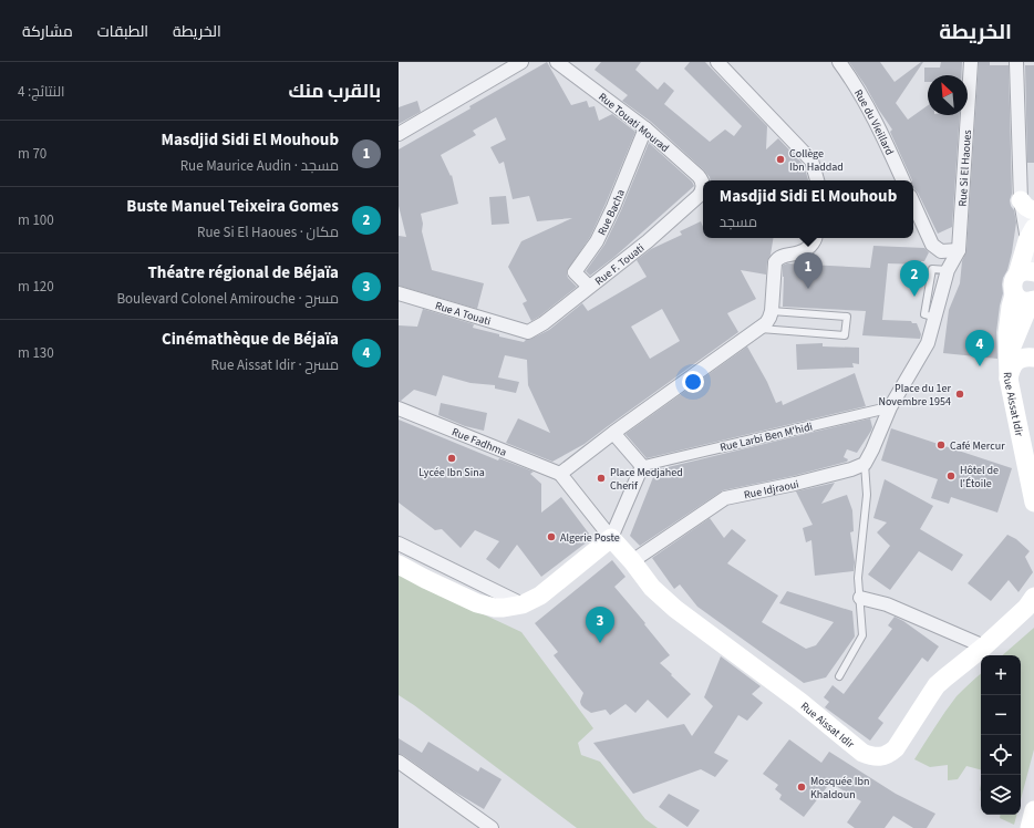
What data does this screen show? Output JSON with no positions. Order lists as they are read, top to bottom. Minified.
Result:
{"streets":{"main road":["Rue Aissat Idir"],"street":["Rue Touati Mourad","Rue du Vieillard","Rue Si El Haoues","Rue Bacha","Rue F. Touati","Rue A Touati","Rue Larbi Ben M'hidi","Rue Fadhma","Rue Idjraoui"]},"crossings":[["Rue Touati Mourad","Rue Bacha"],["Rue Touati Mourad","Rue F. Touati"],["Rue Si El Haoues","Rue Larbi Ben M'hidi"],["Rue Bacha","Rue F. Touati"],["Rue F. Touati","Rue A Touati"],["Rue Aissat Idir","Rue Idjraoui"]],"places":["Collège Ibn Haddad","Place du 1er Novembre 1954","Café Mercur","Lycée Ibn Sina","Hôtel de l'Étoile","Place Medjahed Cherif","Algerie Poste","Mosquée Ibn Khaldoun"],"north":"top left","page":{"header":"الخريطة","nav":["الخريطة","الطبقات","مشاركة"],"heading":["بالقرب منك","النتائج: 4"],"list":[{"mark":"1","name":"Masdjid Sidi El Mouhoub","note":"مسجد · Rue Maurice Audin","value":"70 m"},{"mark":"2","name":"Buste Manuel Teixeira Gomes","note":"مكان · Rue Si El Haoues","value":"100 m"},{"mark":"3","name":"Théatre régional de Béjaïa","note":"مسرح · Boulevard Colonel Amirouche","value":"120 m"},{"mark":"4","name":"Cinémathèque de Béjaïa","note":"مسرح · Rue Aissat Idir","value":"130 m"}],"popup":["Masdjid Sidi El Mouhoub","مسجد"],"pins":["1","2","4","3"],"map_buttons":["+","−"]}}
